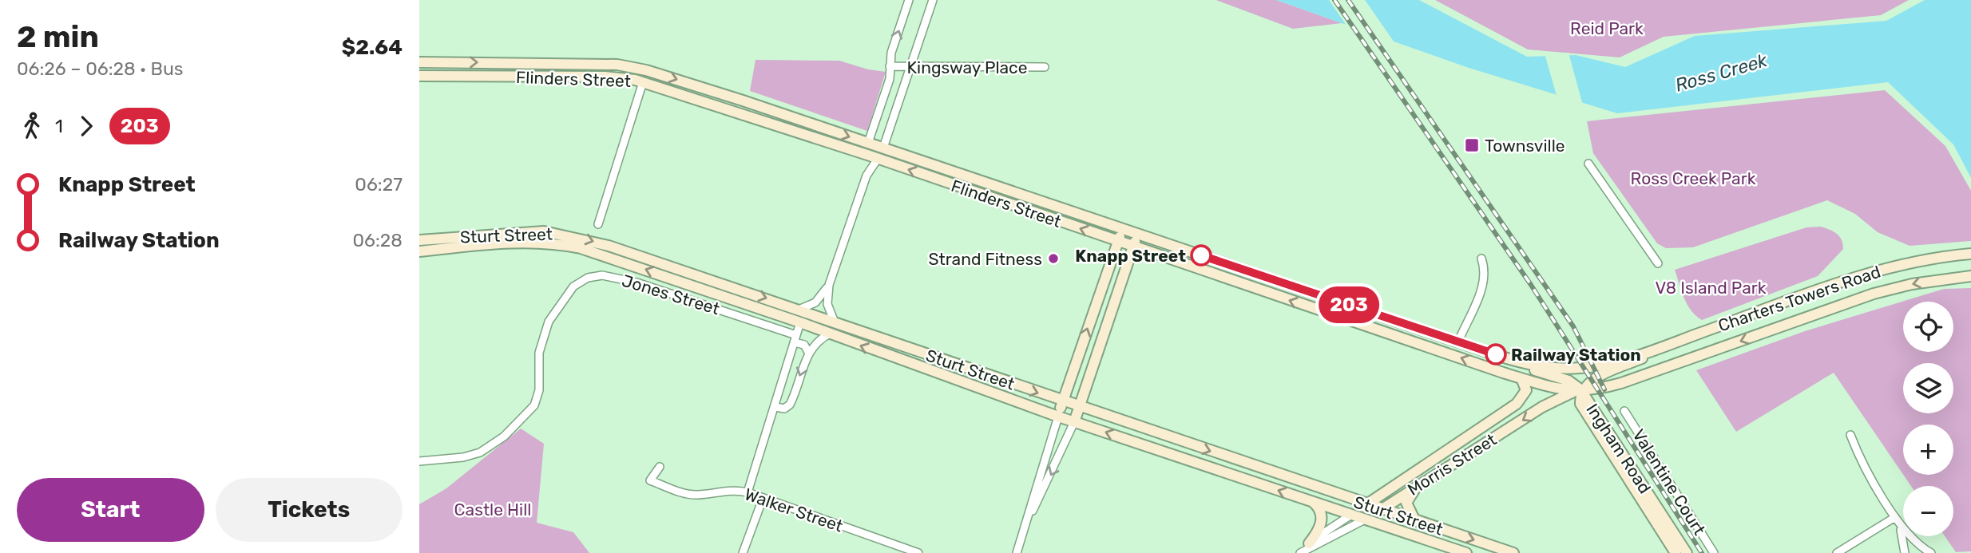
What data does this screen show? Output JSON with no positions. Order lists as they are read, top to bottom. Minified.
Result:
{"streets":{"main road":["Flinders Street","Sturt Street","Charters Towers Road","Ingham Road","Morris Street"],"street":["Kingsway Place","Jones Street","Valentine Court","Walker Street"]},"crossings":[["Flinders Street","Charters Towers Road"],["Flinders Street","Ingham Road"],["Flinders Street","Morris Street"],["Sturt Street","Morris Street"],["Charters Towers Road","Ingham Road"],["Charters Towers Road","Morris Street"],["Ingham Road","Morris Street"]],"water":["Ross Creek"],"parks":["Reid Park","Ross Creek Park","V8 Island Park","Castle Hill"],"places":{"transit":["Townsville"],"other":["Knapp Street","Strand Fitness","Railway Station"]},"lines":["bus line 203"],"page":{"heading":["2 min","06:26 – 06:28 · Bus","$2.64"],"on_map":"203","legs":["1","203"],"list":[{"name":"Knapp Street","value":"06:27"},{"name":"Railway Station","value":"06:28"}],"map_buttons":["+","−"],"buttons":["Start","Tickets"]}}
